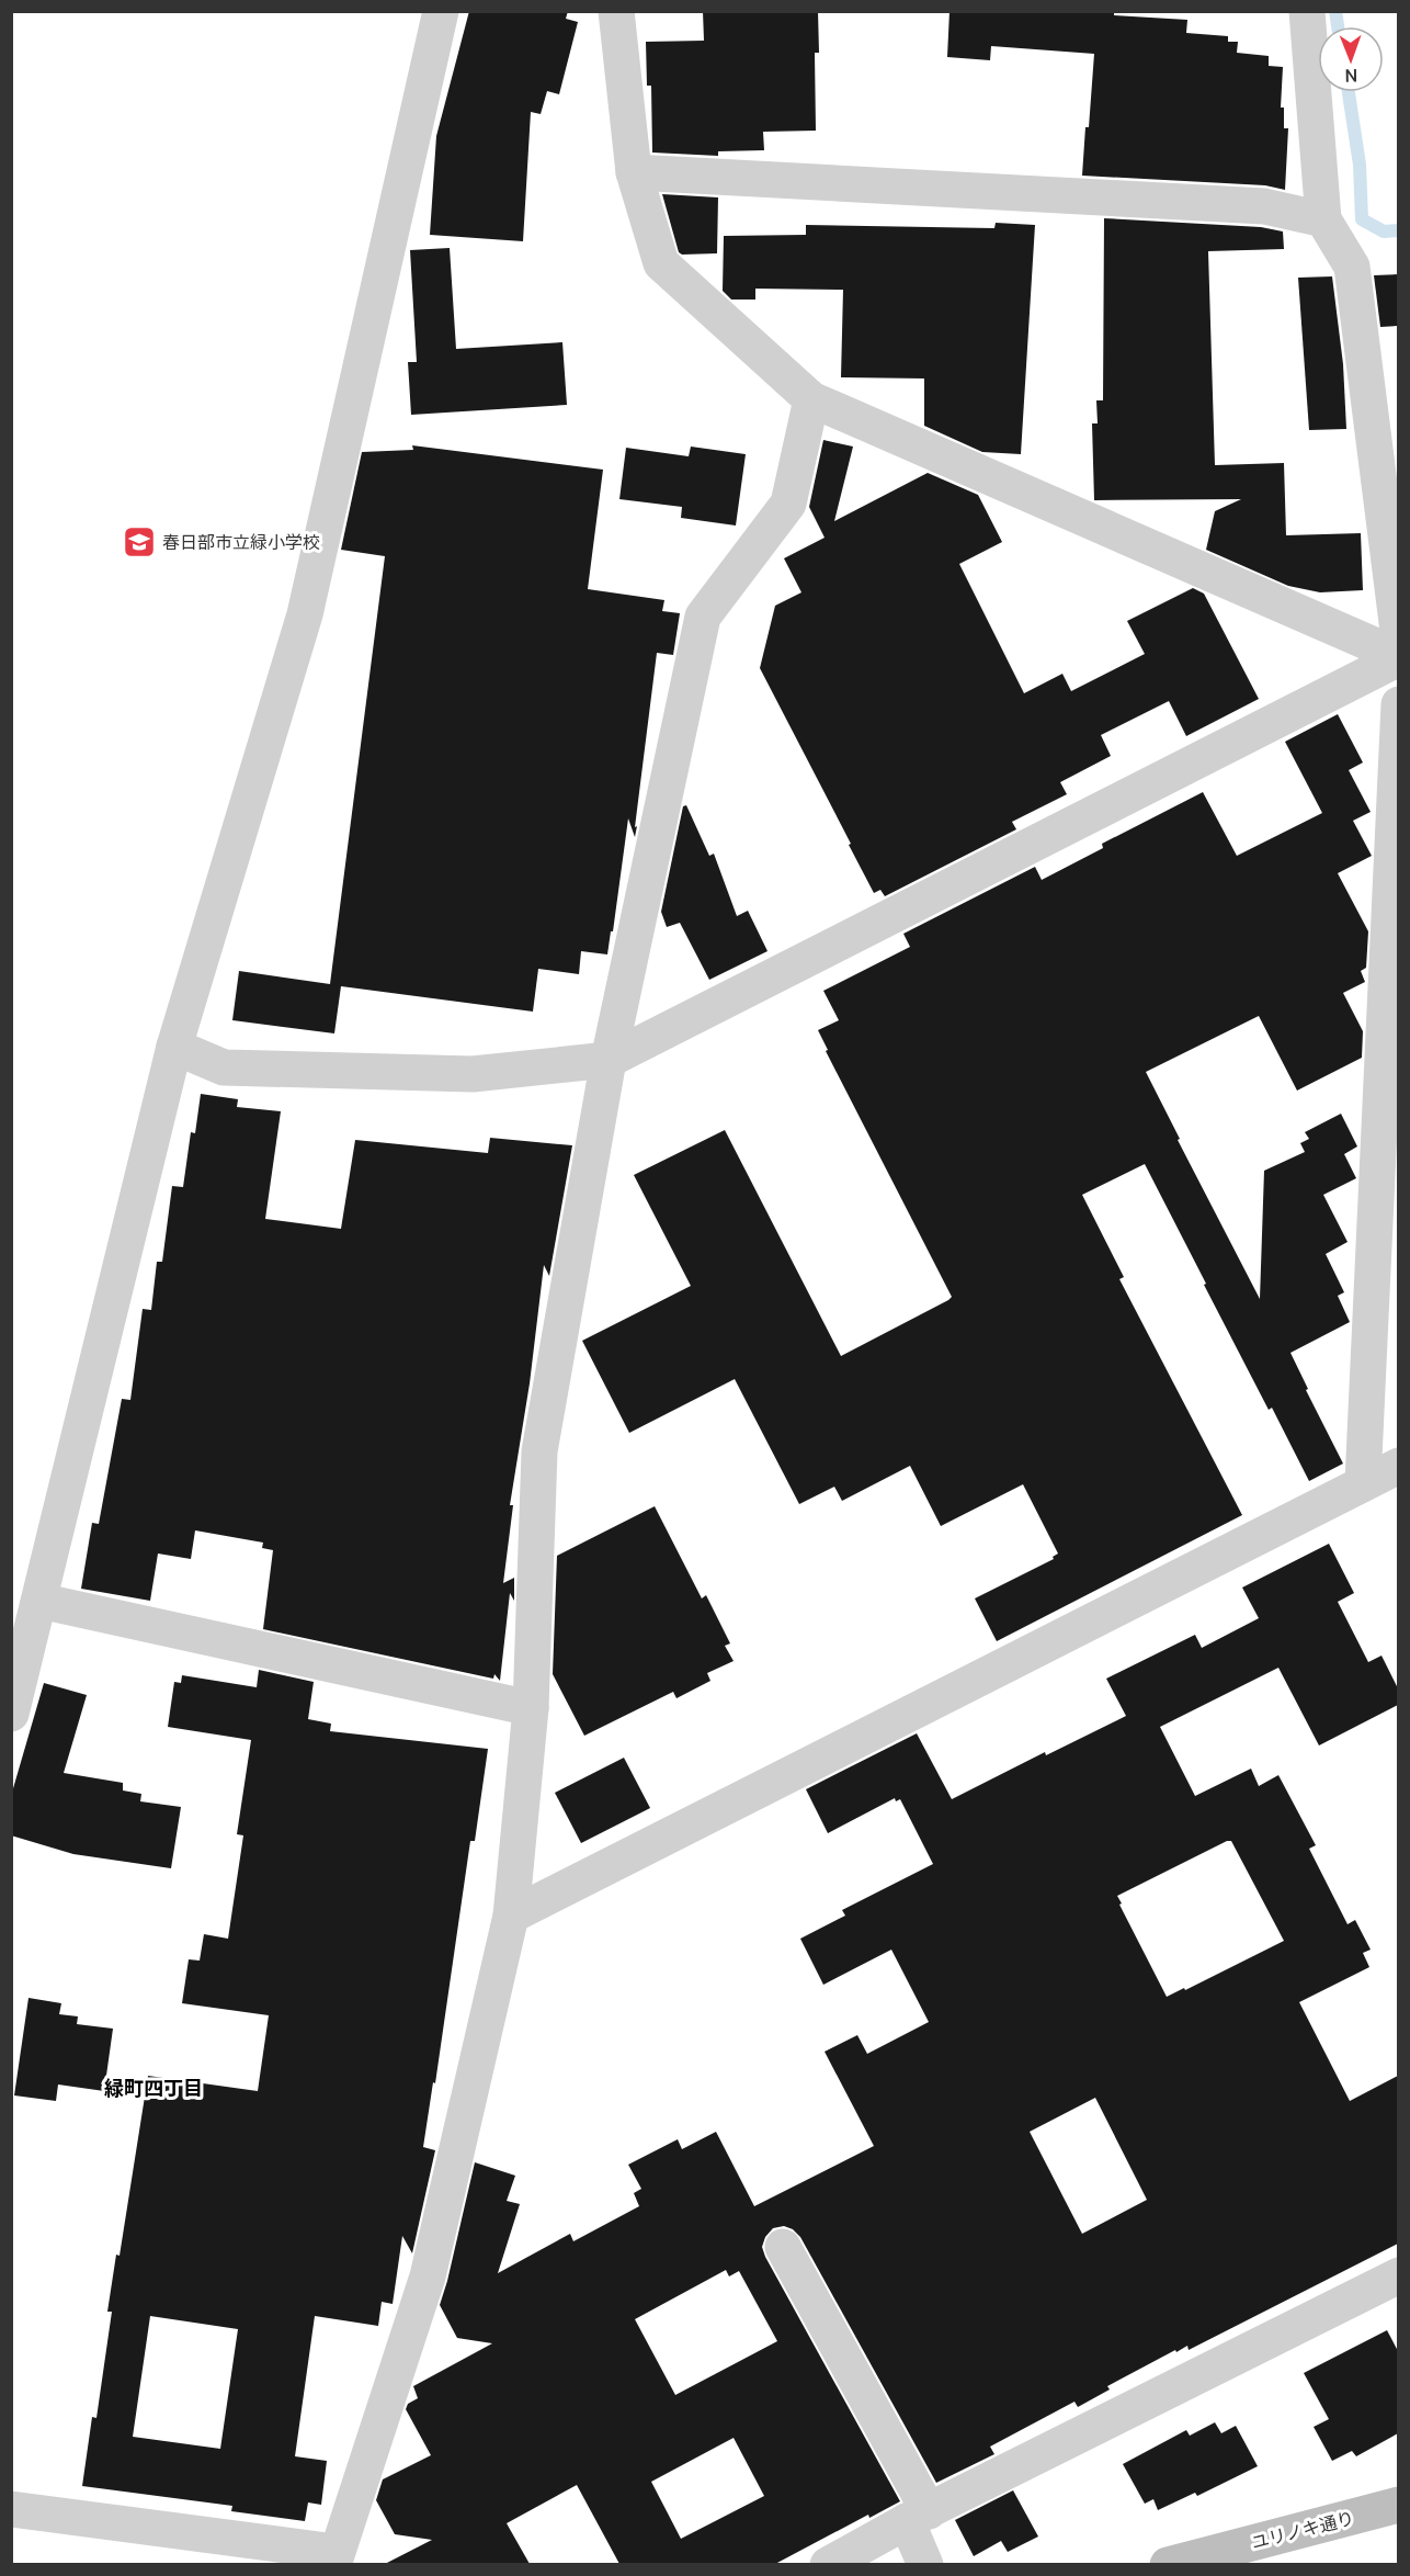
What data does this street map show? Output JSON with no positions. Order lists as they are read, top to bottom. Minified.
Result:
{"streets":{"street":["ユリノキ通り"]},"districts":["緑町四丁目"],"places":{"school or university":["春日部市立緑小学校"]},"north":"bottom"}
